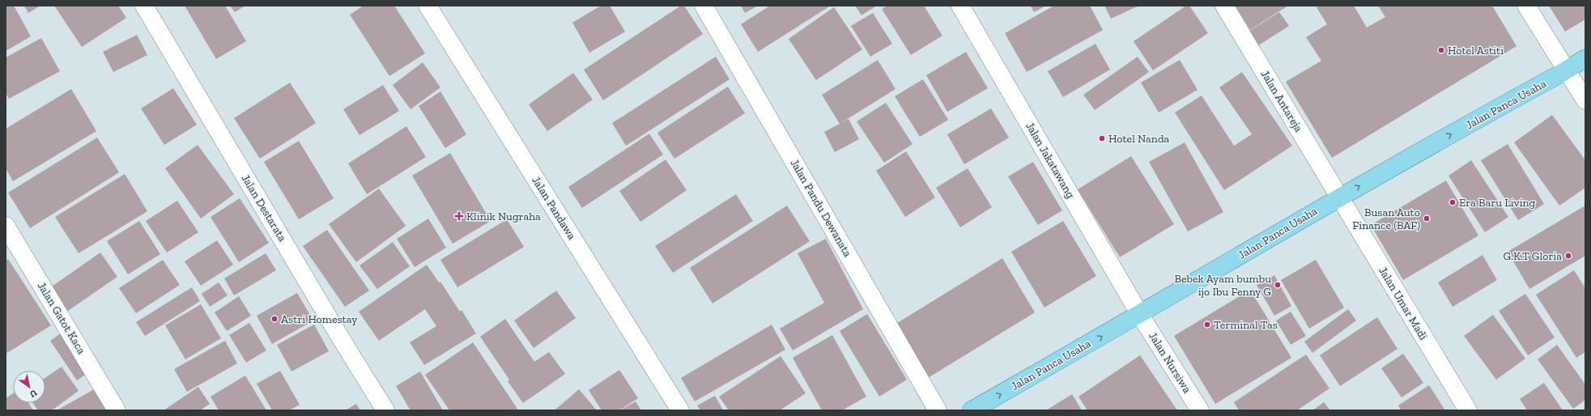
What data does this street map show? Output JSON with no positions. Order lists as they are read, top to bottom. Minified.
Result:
{"streets":{"main road":["Jalan Panca Usaha"],"street":["Jalan Antareja","Jalan Jakatawang","Jalan Destarata","Jalan Pandawa","Jalan Pandu Dewanata","Jalan Umar Madi","Jalan Gatot Kaca","Jalan Nursiwa"]},"crossings":[["Jalan Antareja","Jalan Panca Usaha"],["Jalan Antareja","Jalan Umar Madi"],["Jalan Panca Usaha","Jalan Jakatawang"],["Jalan Panca Usaha","Jalan Umar Madi"],["Jalan Panca Usaha","Jalan Nursiwa"],["Jalan Jakatawang","Jalan Nursiwa"]],"one_way":["Jalan Panca Usaha"],"places":{"other":["Hotel Astiti","Hotel Nanda","Era Baru Living","Busan Auto Finance (BAF)","G.K.T Gloria","Bebek Ayam bumbu ijo Ibu Fenny G","Astri Homestay","Terminal Tas"],"health":["Klinik Nugraha"]},"north":"bottom right"}
